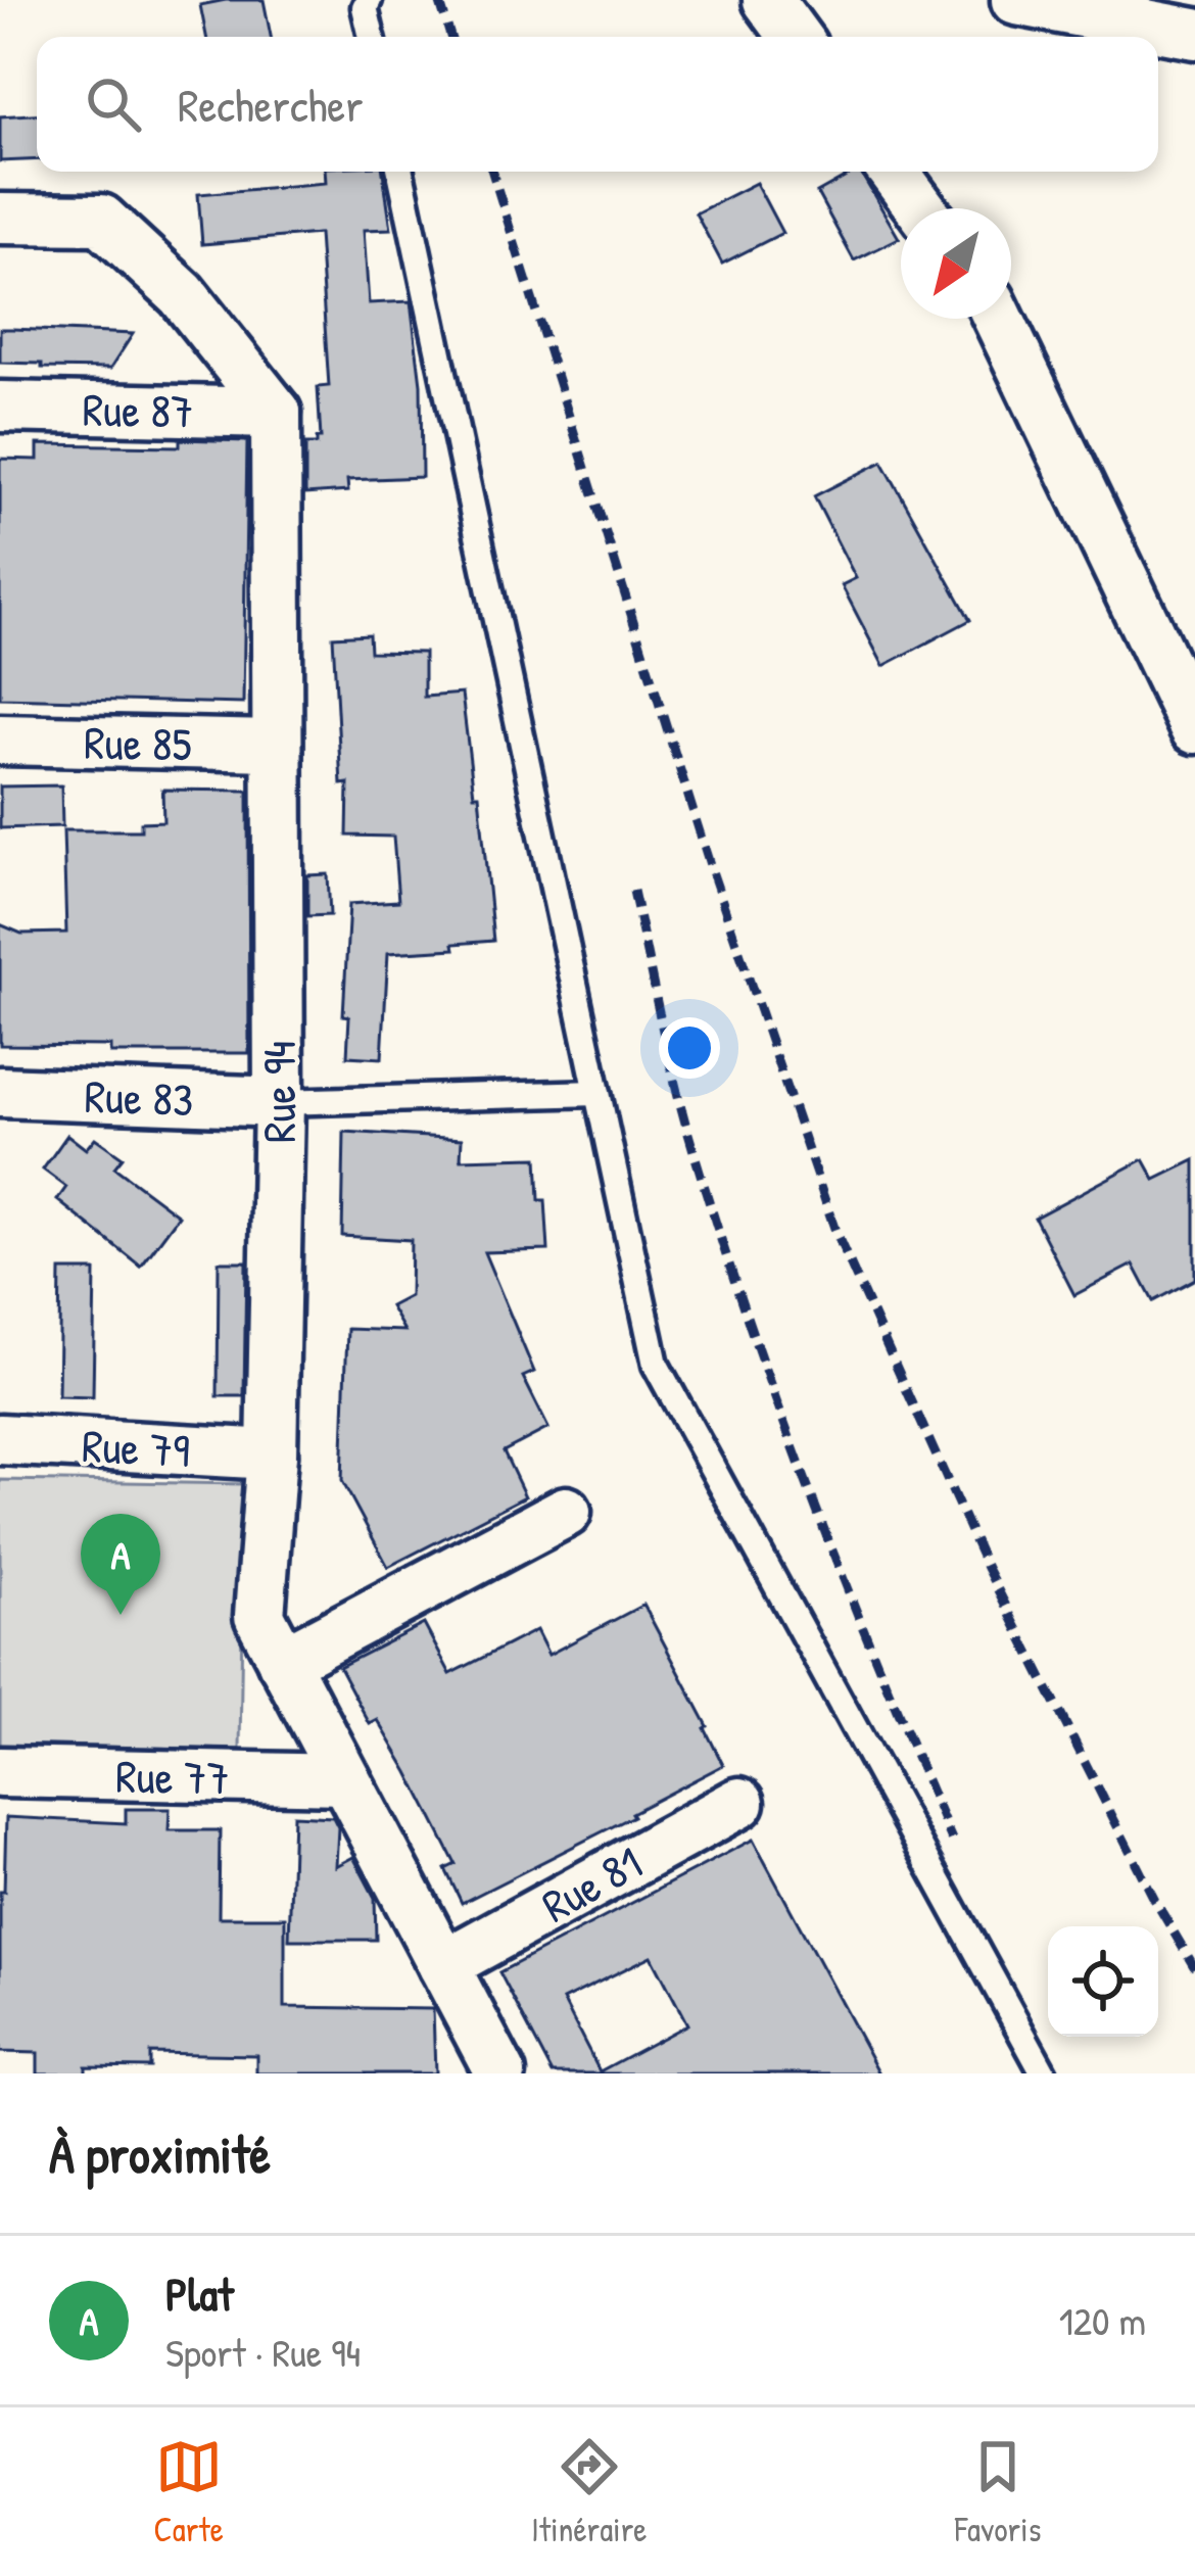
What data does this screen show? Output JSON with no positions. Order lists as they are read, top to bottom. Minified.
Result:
{"streets":{"street":["Rue 87","Rue 85","Rue 94","Rue 83","Rue 79","Rue 77","Rue 81"]},"crossings":[["Rue 87","Rue 94"],["Rue 85","Rue 94"],["Rue 94","Rue 83"],["Rue 94","Rue 79"],["Rue 94","Rue 77"],["Rue 94","Rue 81"]],"north":"bottom left","page":{"search":"Rechercher","pins":"A","heading":"À proximité","list":[{"mark":"A","name":"Plat","note":"Sport · Rue 94","value":"120 m"}],"nav":["Carte","Itinéraire","Favoris"]}}
